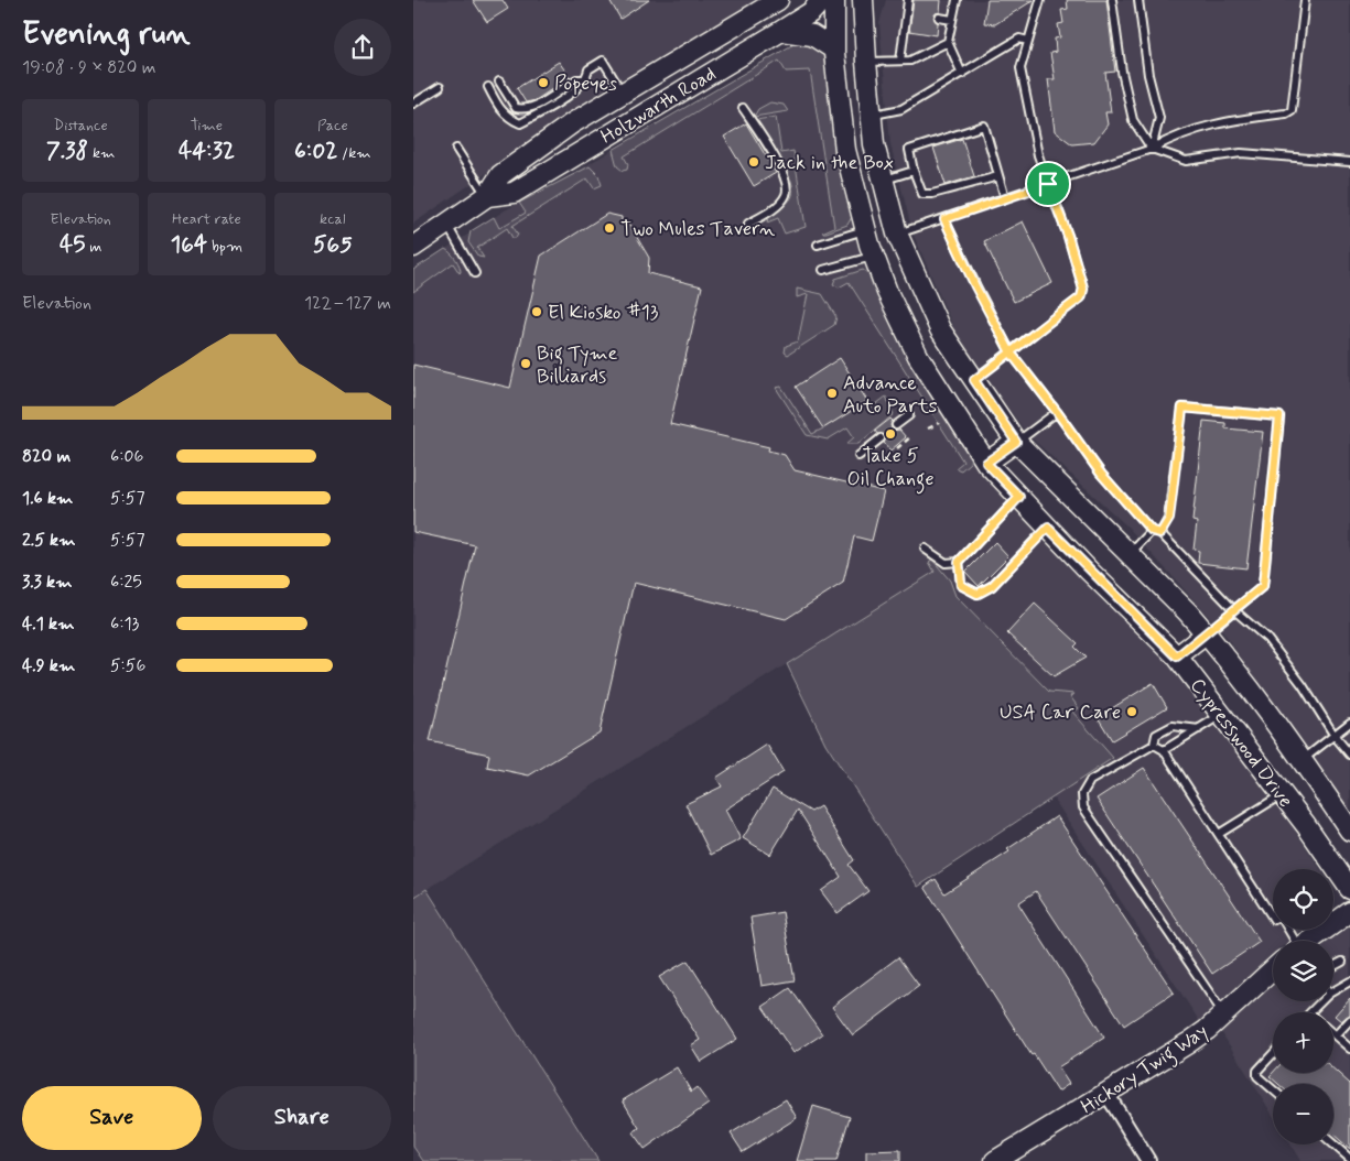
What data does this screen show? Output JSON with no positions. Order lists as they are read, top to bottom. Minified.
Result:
{"streets":{"main road":["Holzwarth Road","Cypresswood Drive","Hickory Twig Way"]},"places":["Popeyes","Jack in the Box","Two Mules Tavern","El Kiosko #13","Big Tyme Billiards","Advance Auto Parts","Take 5 Oil Change","USA Car Care"],"page":{"heading":["Evening run","19:08 · 9 × 820 m"],"stats":[["Distance","7.38 km"],["Time","44:32"],["Pace","6:02 /km"],["Elevation","45 m"],["Heart rate","164 bpm"],["kcal","565"]],"chart":["Elevation","122–127 m"],"list":[{"name":"820 m","note":"6:06"},{"name":"1.6 km","note":"5:57"},{"name":"2.5 km","note":"5:57"},{"name":"3.3 km","note":"6:25"},{"name":"4.1 km","note":"6:13"},{"name":"4.9 km","note":"5:56"}],"map_buttons":["+","−"],"buttons":["Save","Share"]}}
